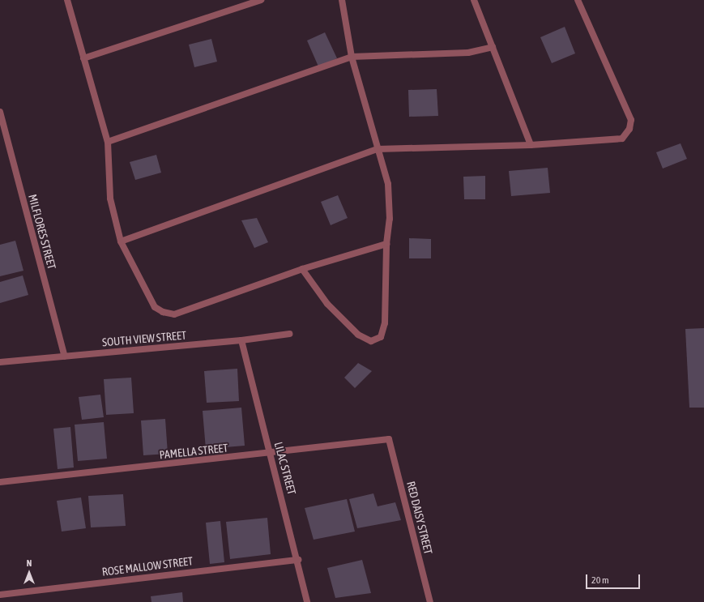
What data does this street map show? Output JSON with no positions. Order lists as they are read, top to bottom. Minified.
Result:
{"streets":{"street":["MILFLORES STREET","SOUTH VIEW STREET","PAMELLA STREET","LILAC STREET","RED DAISY STREET","ROSE MALLOW STREET"]},"crossings":[["MILFLORES STREET","SOUTH VIEW STREET"],["SOUTH VIEW STREET","LILAC STREET"],["PAMELLA STREET","LILAC STREET"],["PAMELLA STREET","RED DAISY STREET"],["LILAC STREET","ROSE MALLOW STREET"]],"scale_bar":"20 m","north":"top"}
